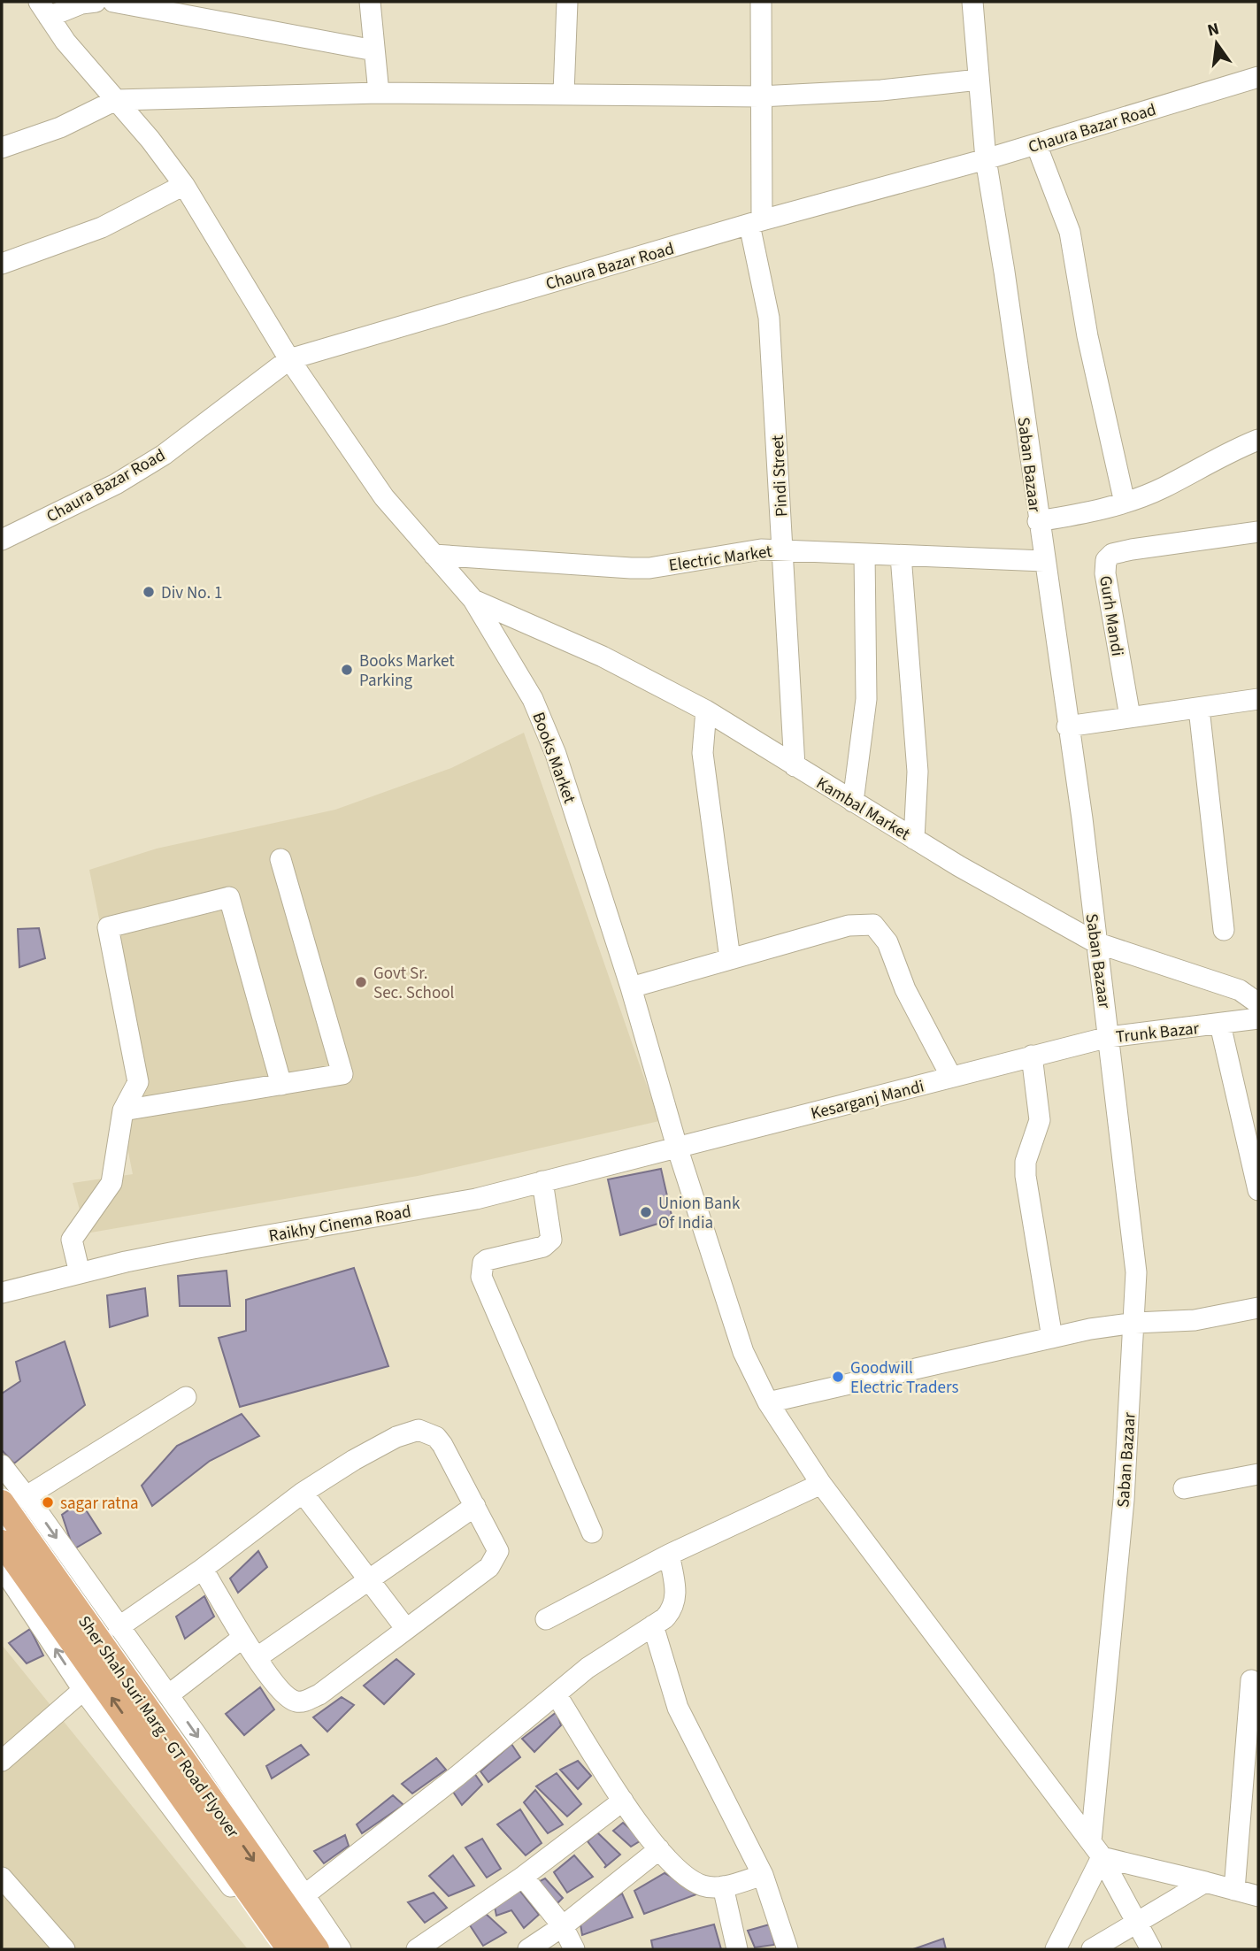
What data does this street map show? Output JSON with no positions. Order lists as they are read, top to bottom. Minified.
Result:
{"streets":{"main road":["Sher Shah Suri Marg - GT Road Flyover"],"street":["Chaura Bazar Road","Saban Bazaar","Pindi Street","Electric Market","Gurh Mandi","Books Market","Kambal Market","Trunk Bazar","Kesarganj Mandi","Raikhy Cinema Road"]},"crossings":[["Chaura Bazar Road","Saban Bazaar"],["Chaura Bazar Road","Pindi Street"],["Chaura Bazar Road","Books Market"],["Saban Bazaar","Electric Market"],["Saban Bazaar","Books Market"],["Saban Bazaar","Kambal Market"],["Saban Bazaar","Trunk Bazar"],["Pindi Street","Electric Market"],["Pindi Street","Kambal Market"],["Electric Market","Books Market"],["Books Market","Kambal Market"],["Books Market","Kesarganj Mandi"],["Books Market","Raikhy Cinema Road"],["Trunk Bazar","Kesarganj Mandi"],["Kesarganj Mandi","Raikhy Cinema Road"]],"places":["Div No. 1","Books Market Parking","Govt Sr. Sec. School","Union Bank Of India","Goodwill Electric Traders","sagar ratna"],"north":"top"}
